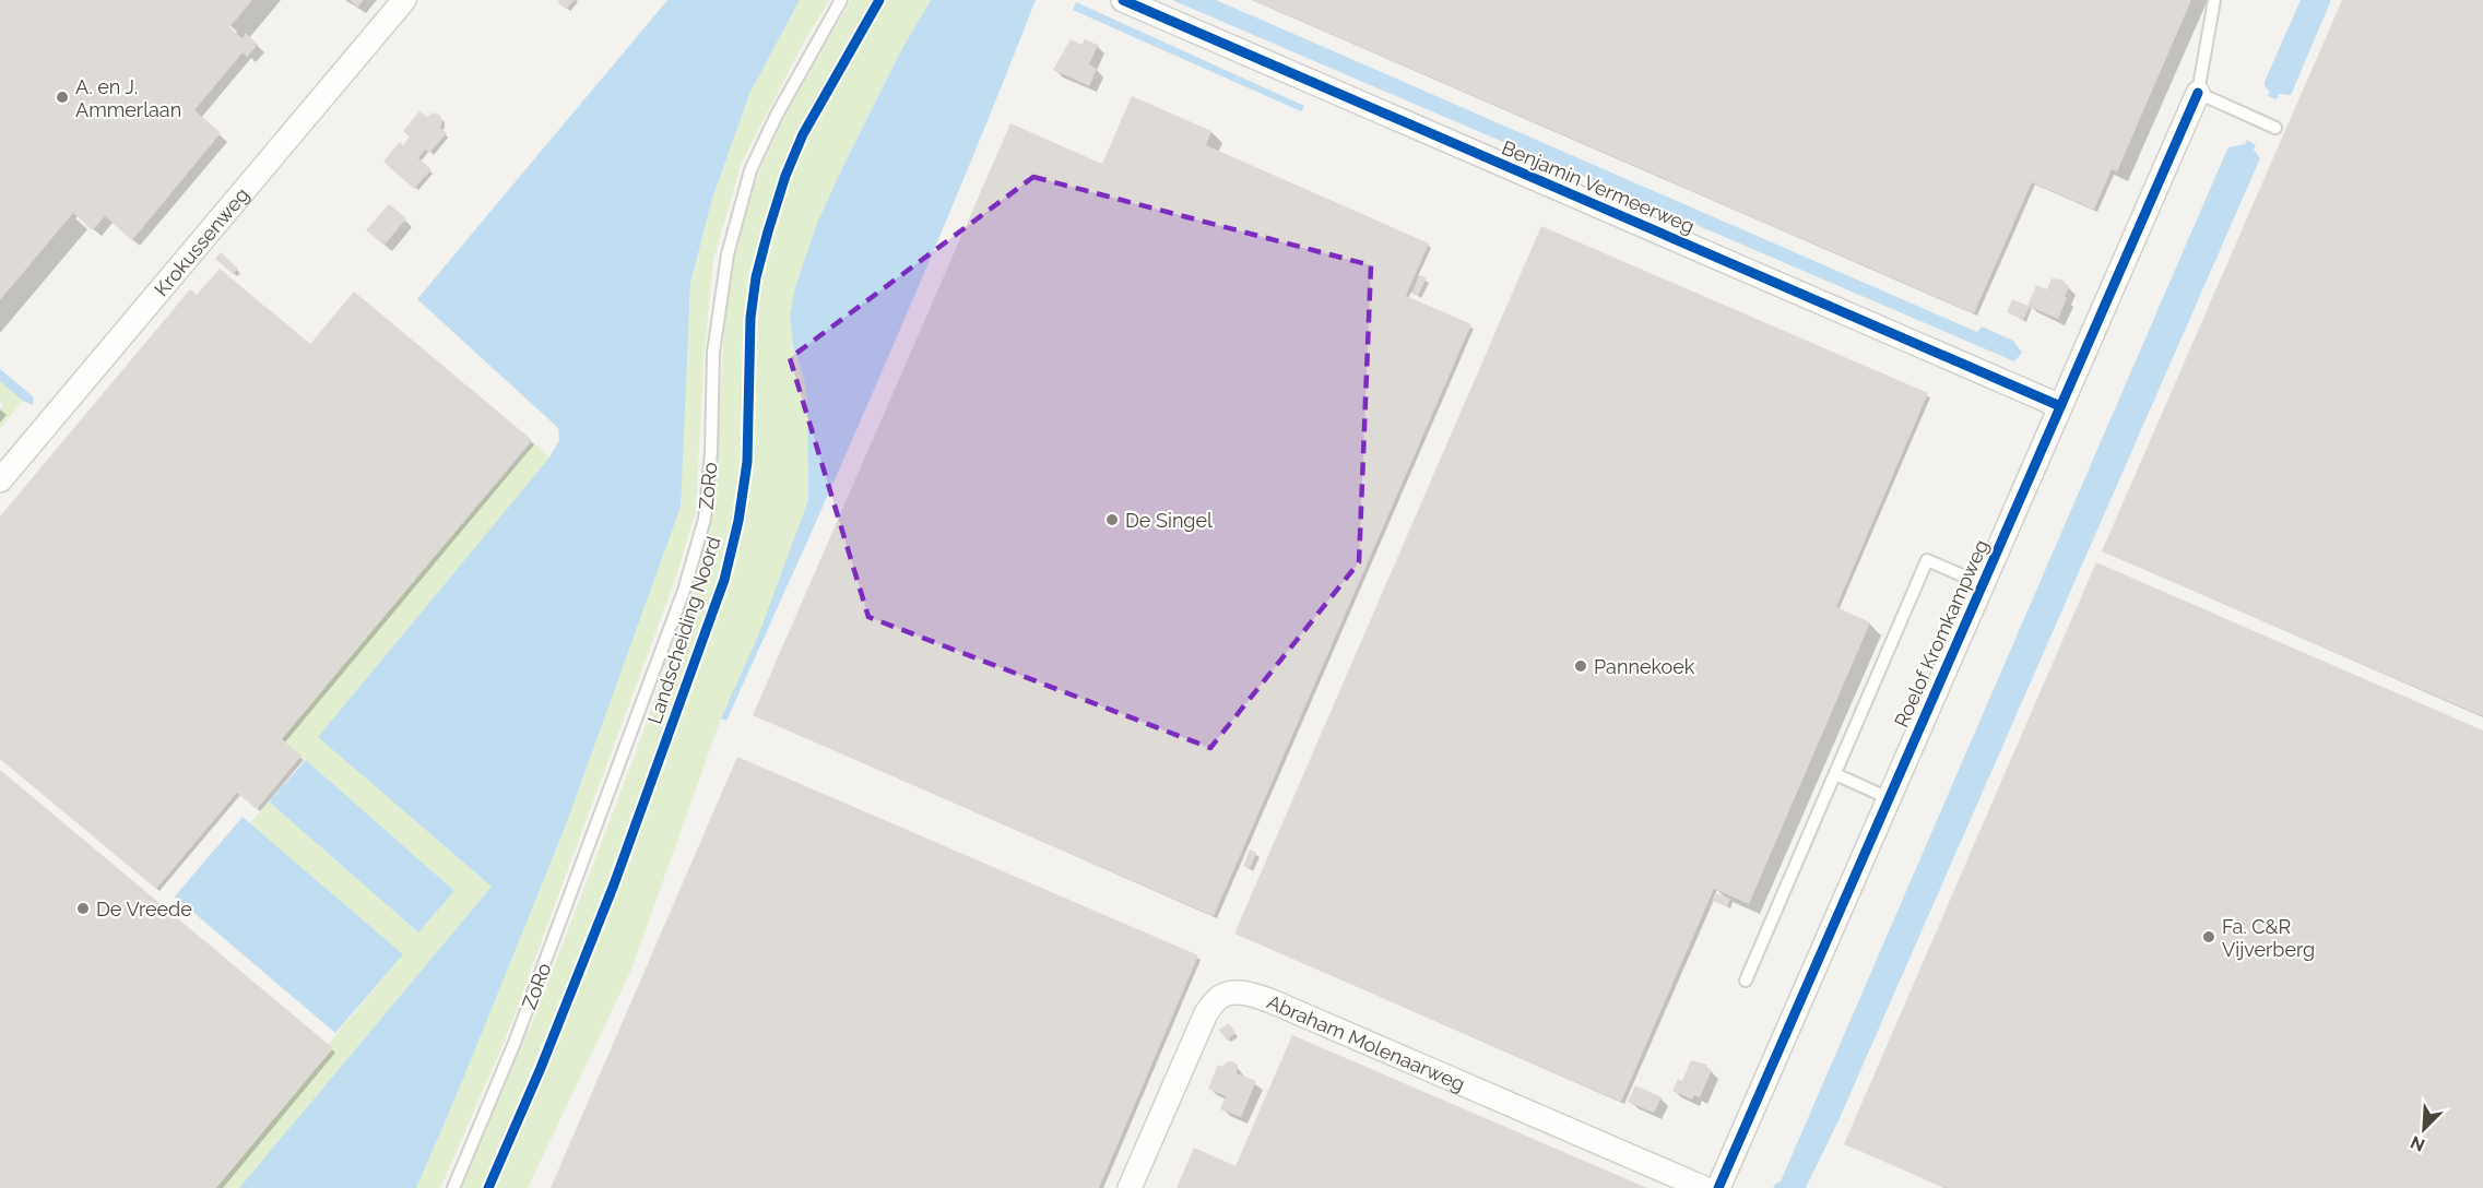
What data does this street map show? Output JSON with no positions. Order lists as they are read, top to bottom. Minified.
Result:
{"streets":{"street":["Benjamin Vermeerweg","Krokussenweg","Roelof Kromkampweg","Abraham Molenaarweg"],"lane":["ZoRo"],"cycle path":["Landscheiding Noord"]},"crossings":[["Benjamin Vermeerweg","Roelof Kromkampweg"]],"places":["A. en J. Ammerlaan","De Singel","Pannekoek","De Vreede","Fa. C&R Vijverberg"],"north":"bottom left"}
